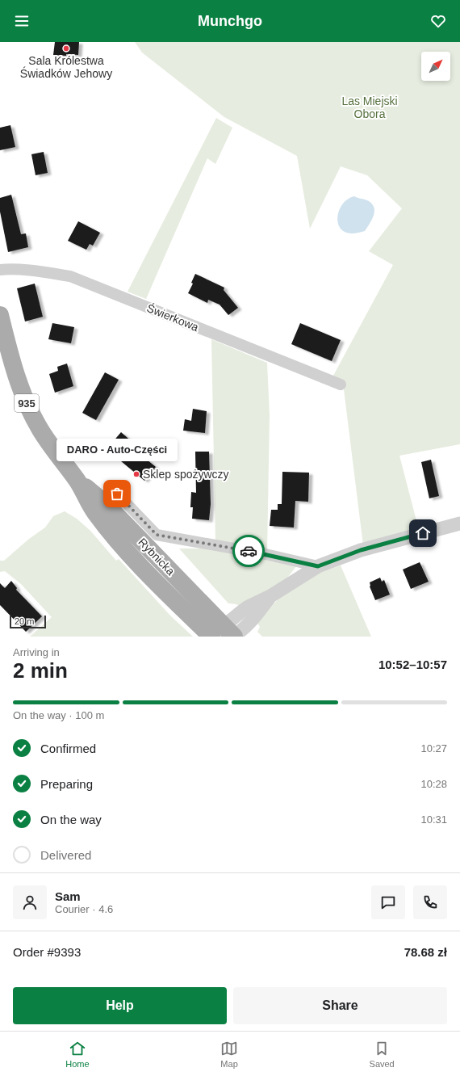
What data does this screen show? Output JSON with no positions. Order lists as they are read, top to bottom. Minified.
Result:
{"streets":{"main road":["935","Rybnicka"],"street":["Świerkowa"]},"parks":["Las Miejski Obora"],"places":["Sala Królestwa Świadków Jehowy","Sklep spożywczy","DARO - Auto-Części"],"scale_bar":"20 m","north":"top right","page":{"header":"Munchgo","bubble":"DARO - Auto-Części","scale":"20 m","heading":["2 min","Arriving in","10:52–10:57"],"panel":["Sam","Courier · 4.6","Order #9393","78.68 zł"],"bar":"On the way · 100 m","list":[["Confirmed","10:27"],["Preparing","10:28"],["On the way","10:31"],"Delivered"],"buttons":["Help","Share"],"tabs":["Home","Map","Saved"]}}
